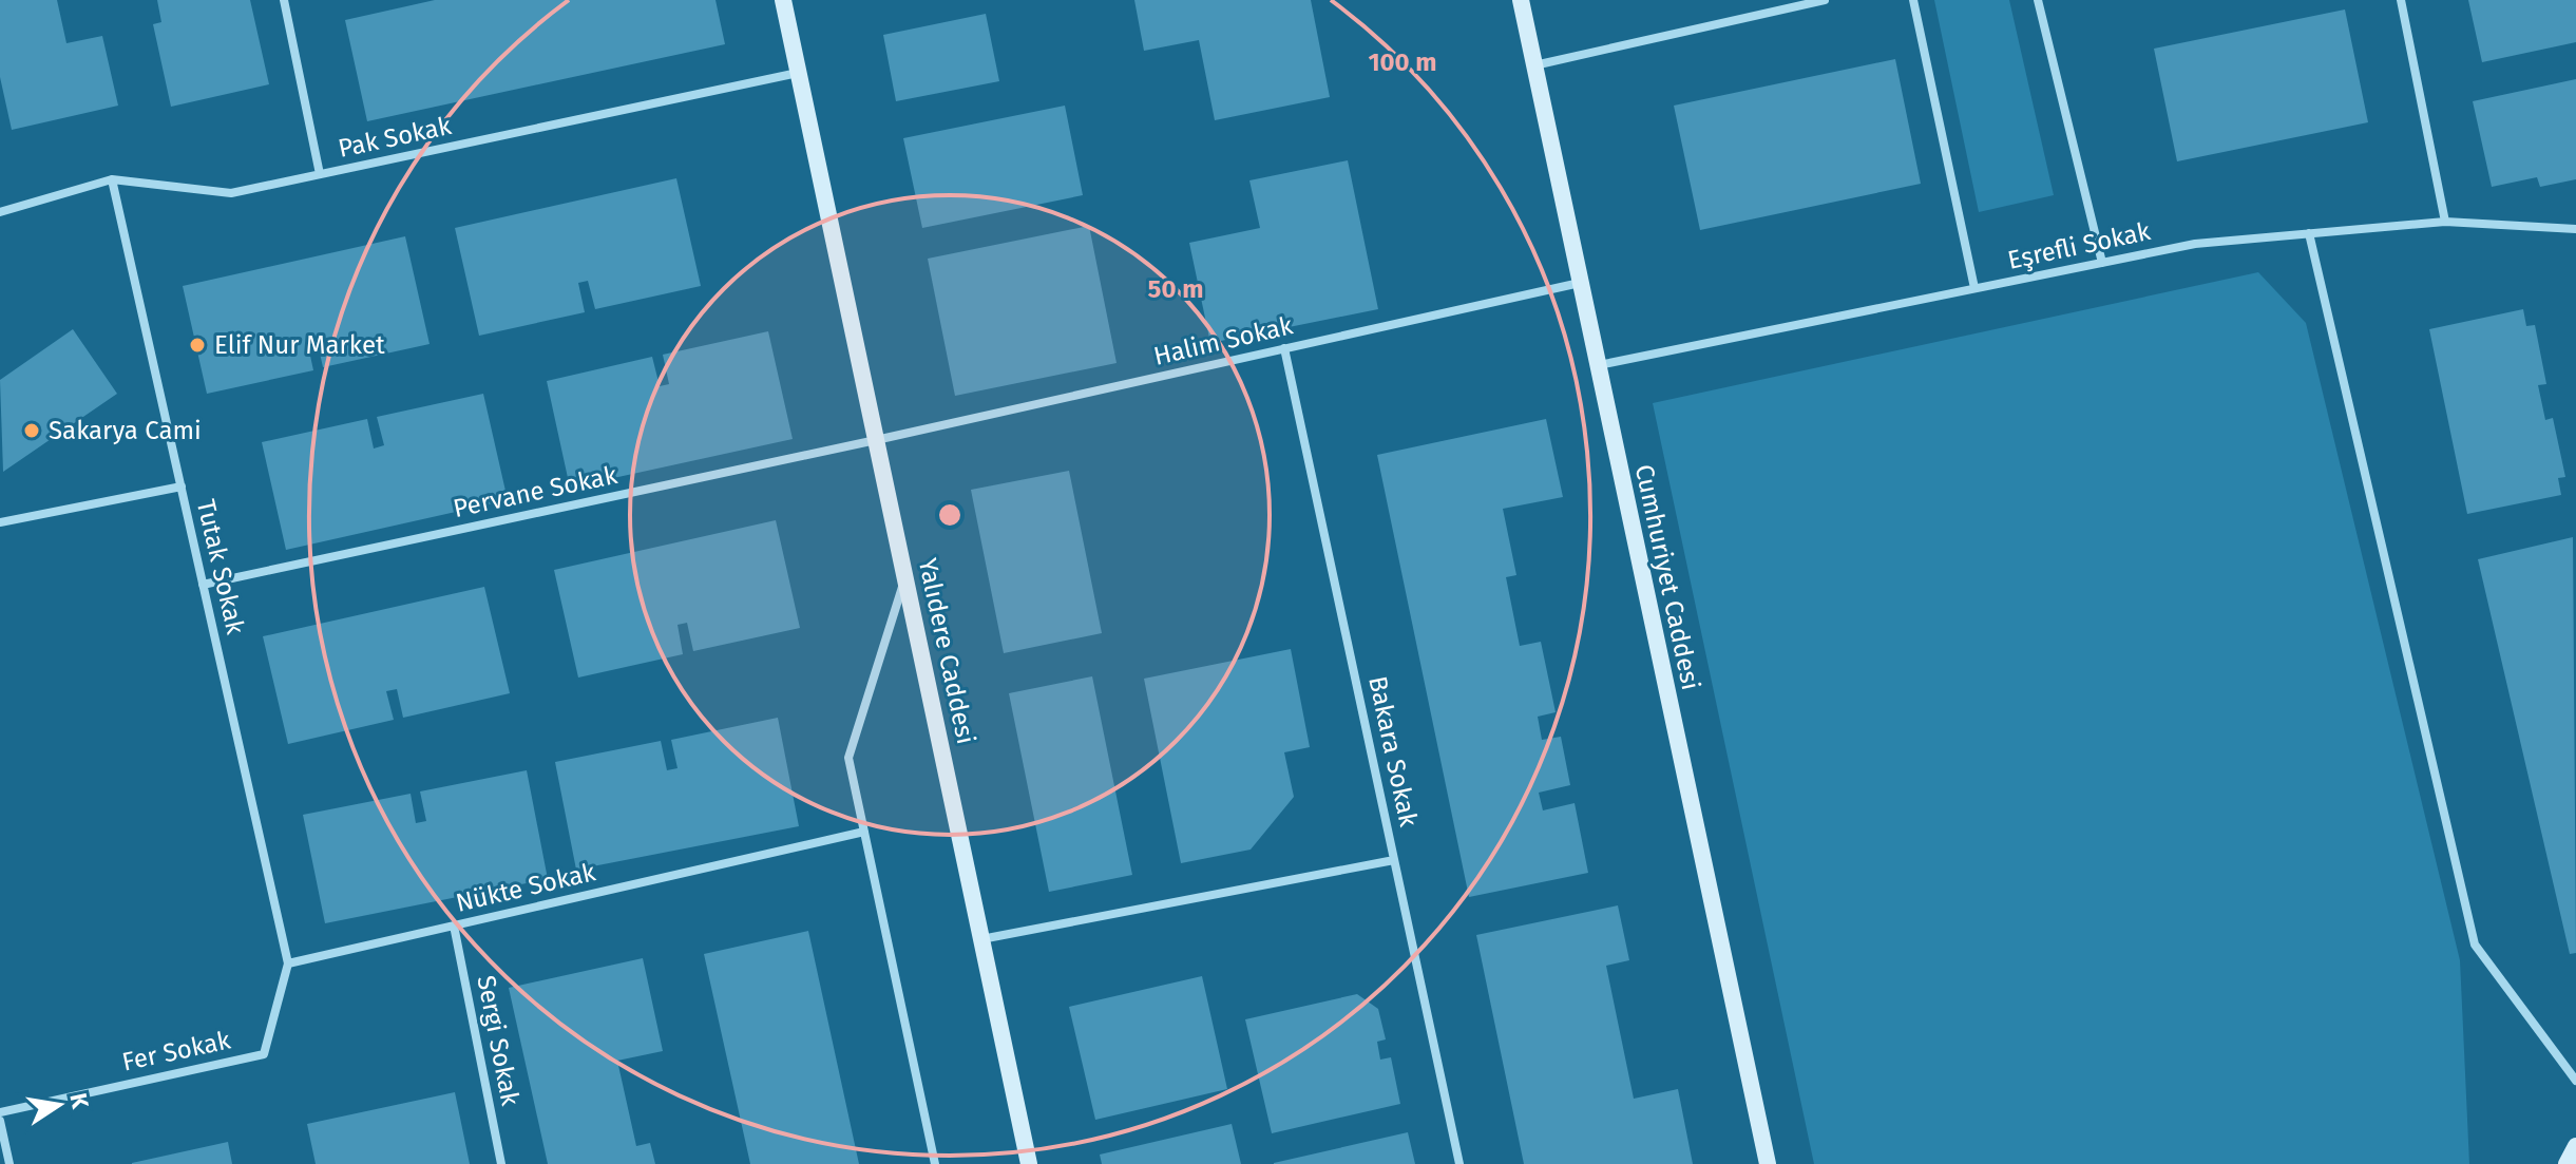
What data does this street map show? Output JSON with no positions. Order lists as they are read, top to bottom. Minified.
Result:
{"streets":{"street":["Pak Sokak","Eşrefli Sokak","Halim Sokak","Pervane Sokak","Tutak Sokak","Cumhuriyet Caddesi","Yalıdere Caddesi","Bakara Sokak","Nükte Sokak","Sergi Sokak","Fer Sokak"]},"crossings":[["Pak Sokak","Tutak Sokak"],["Pak Sokak","Yalıdere Caddesi"],["Eşrefli Sokak","Cumhuriyet Caddesi"],["Halim Sokak","Pervane Sokak"],["Halim Sokak","Cumhuriyet Caddesi"],["Halim Sokak","Yalıdere Caddesi"],["Halim Sokak","Bakara Sokak"],["Pervane Sokak","Tutak Sokak"],["Pervane Sokak","Yalıdere Caddesi"],["Tutak Sokak","Nükte Sokak"],["Tutak Sokak","Fer Sokak"],["Nükte Sokak","Sergi Sokak"],["Nükte Sokak","Fer Sokak"]],"places":["Elif Nur Market","Sakarya Cami"],"north":"right","rings":["100 m","50 m"]}
